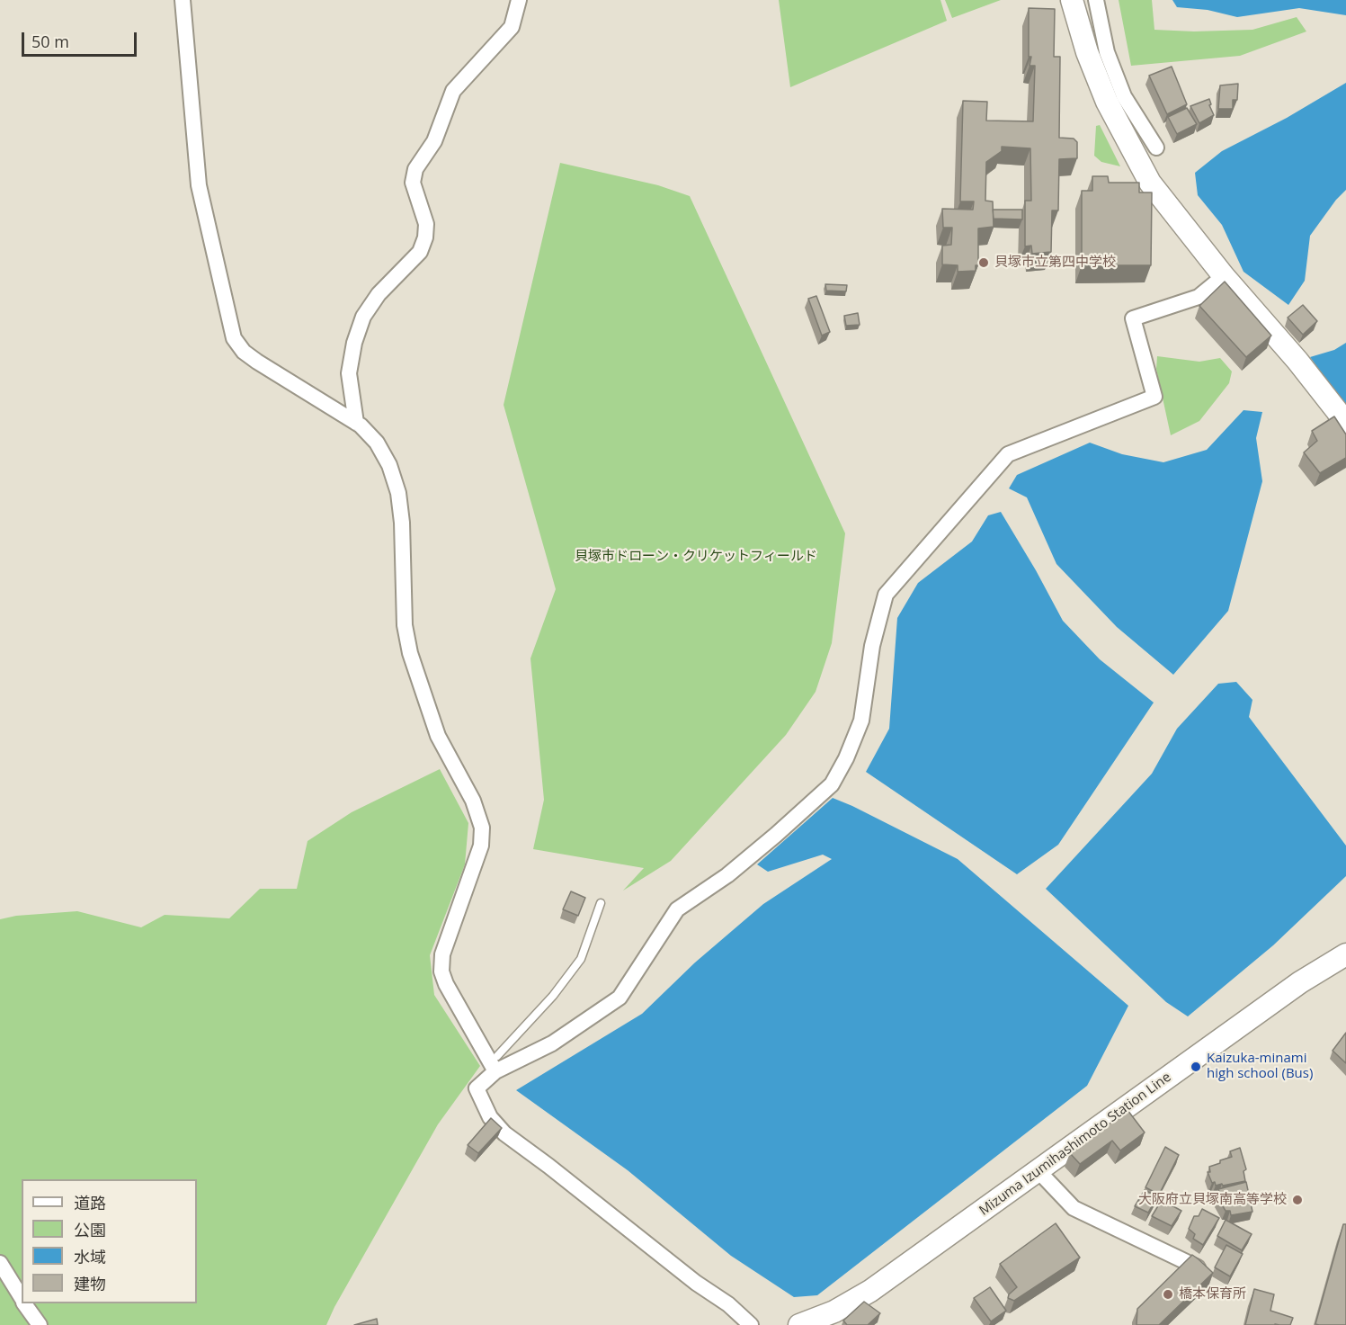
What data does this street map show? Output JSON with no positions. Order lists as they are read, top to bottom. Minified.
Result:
{"streets":{"main road":["Mizuma Izumihashimoto Station Line"]},"parks":["貝塚市ドローン・クリケットフィールド"],"places":["貝塚市立第四中学校","Kaizuka-minami high school (Bus)","大阪府立貝塚南高等学校","橋本保育所"],"legend":["道路","公園","水域","建物"],"scale_bar":"50 m"}
